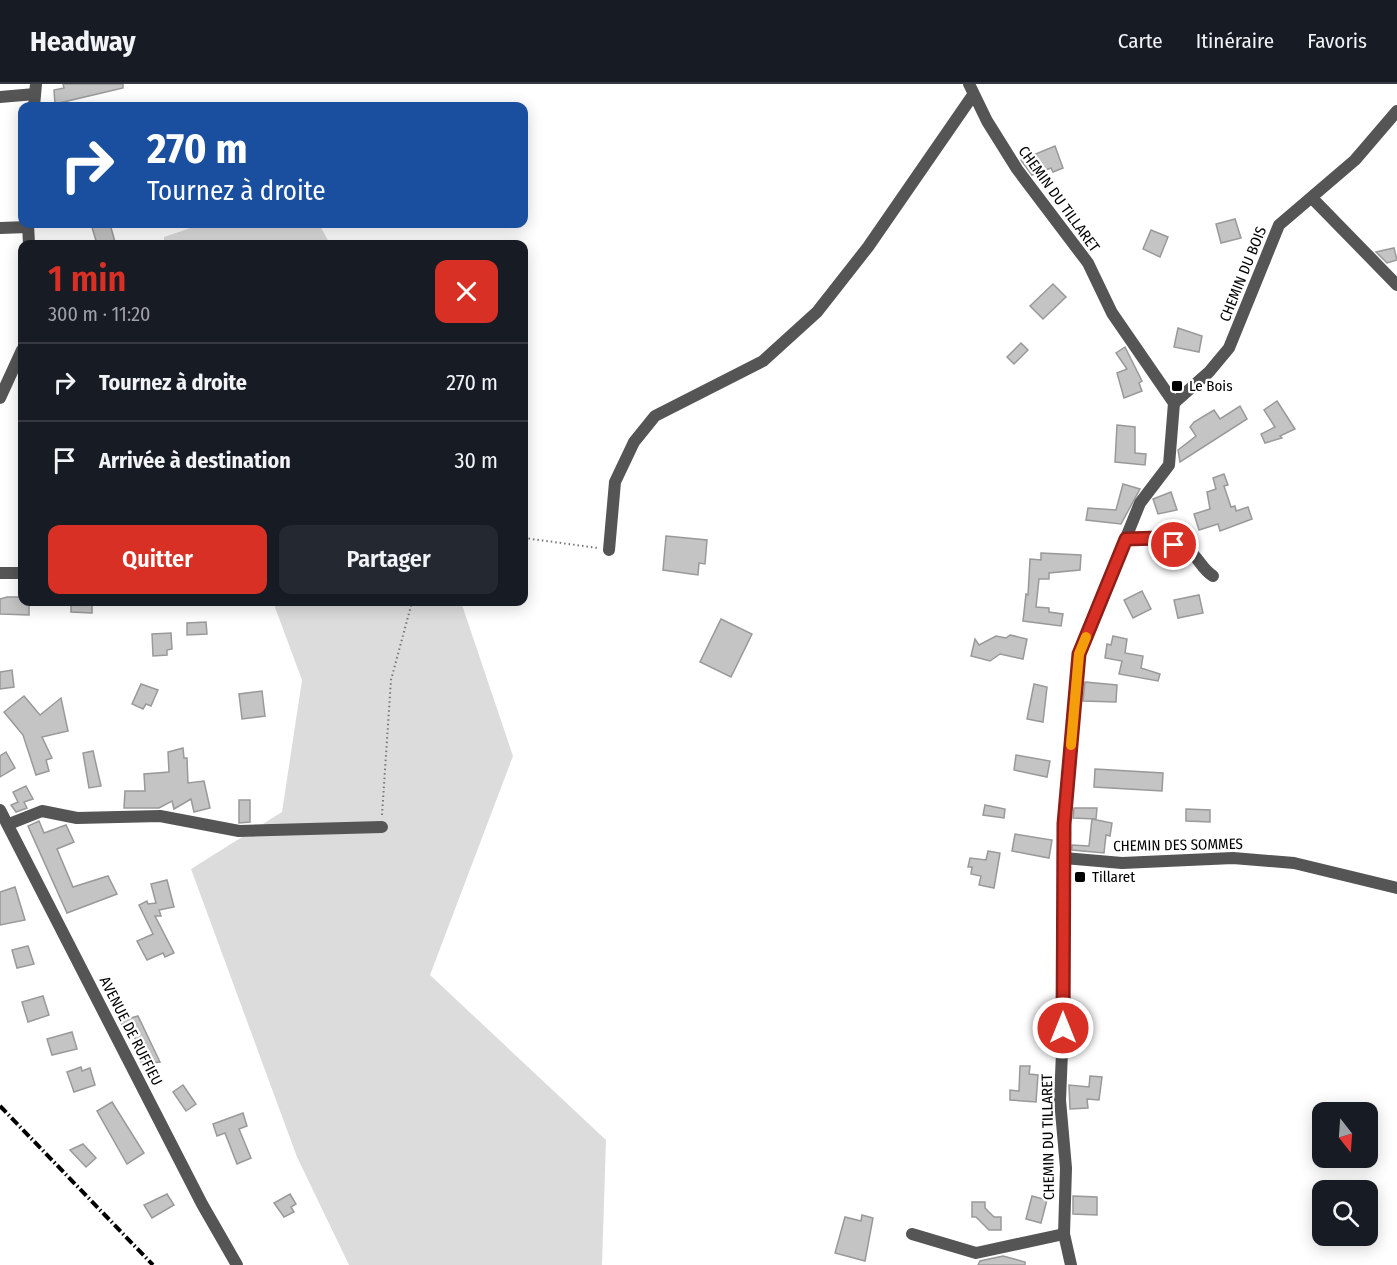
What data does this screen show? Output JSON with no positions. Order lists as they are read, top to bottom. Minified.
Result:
{"streets":{"street":["CHEMIN DU TILLARET","CHEMIN DU BOIS","CHEMIN DES SOMMES","AVENUE DE RUFFIEU"]},"crossings":[["CHEMIN DU TILLARET","CHEMIN DU BOIS"],["CHEMIN DU TILLARET","CHEMIN DES SOMMES"]],"places":{"transit":["Le Bois","Tillaret"]},"north":"bottom","page":{"header":"Headway","nav":["Carte","Itinéraire","Favoris"],"turn":["270 m","Tournez à droite"],"heading":["1 min","300 m · 11:20"],"list":[{"name":"Tournez à droite","value":"270 m"},{"name":"Arrivée à destination","value":"30 m"}],"buttons":["Quitter","Partager"]}}
